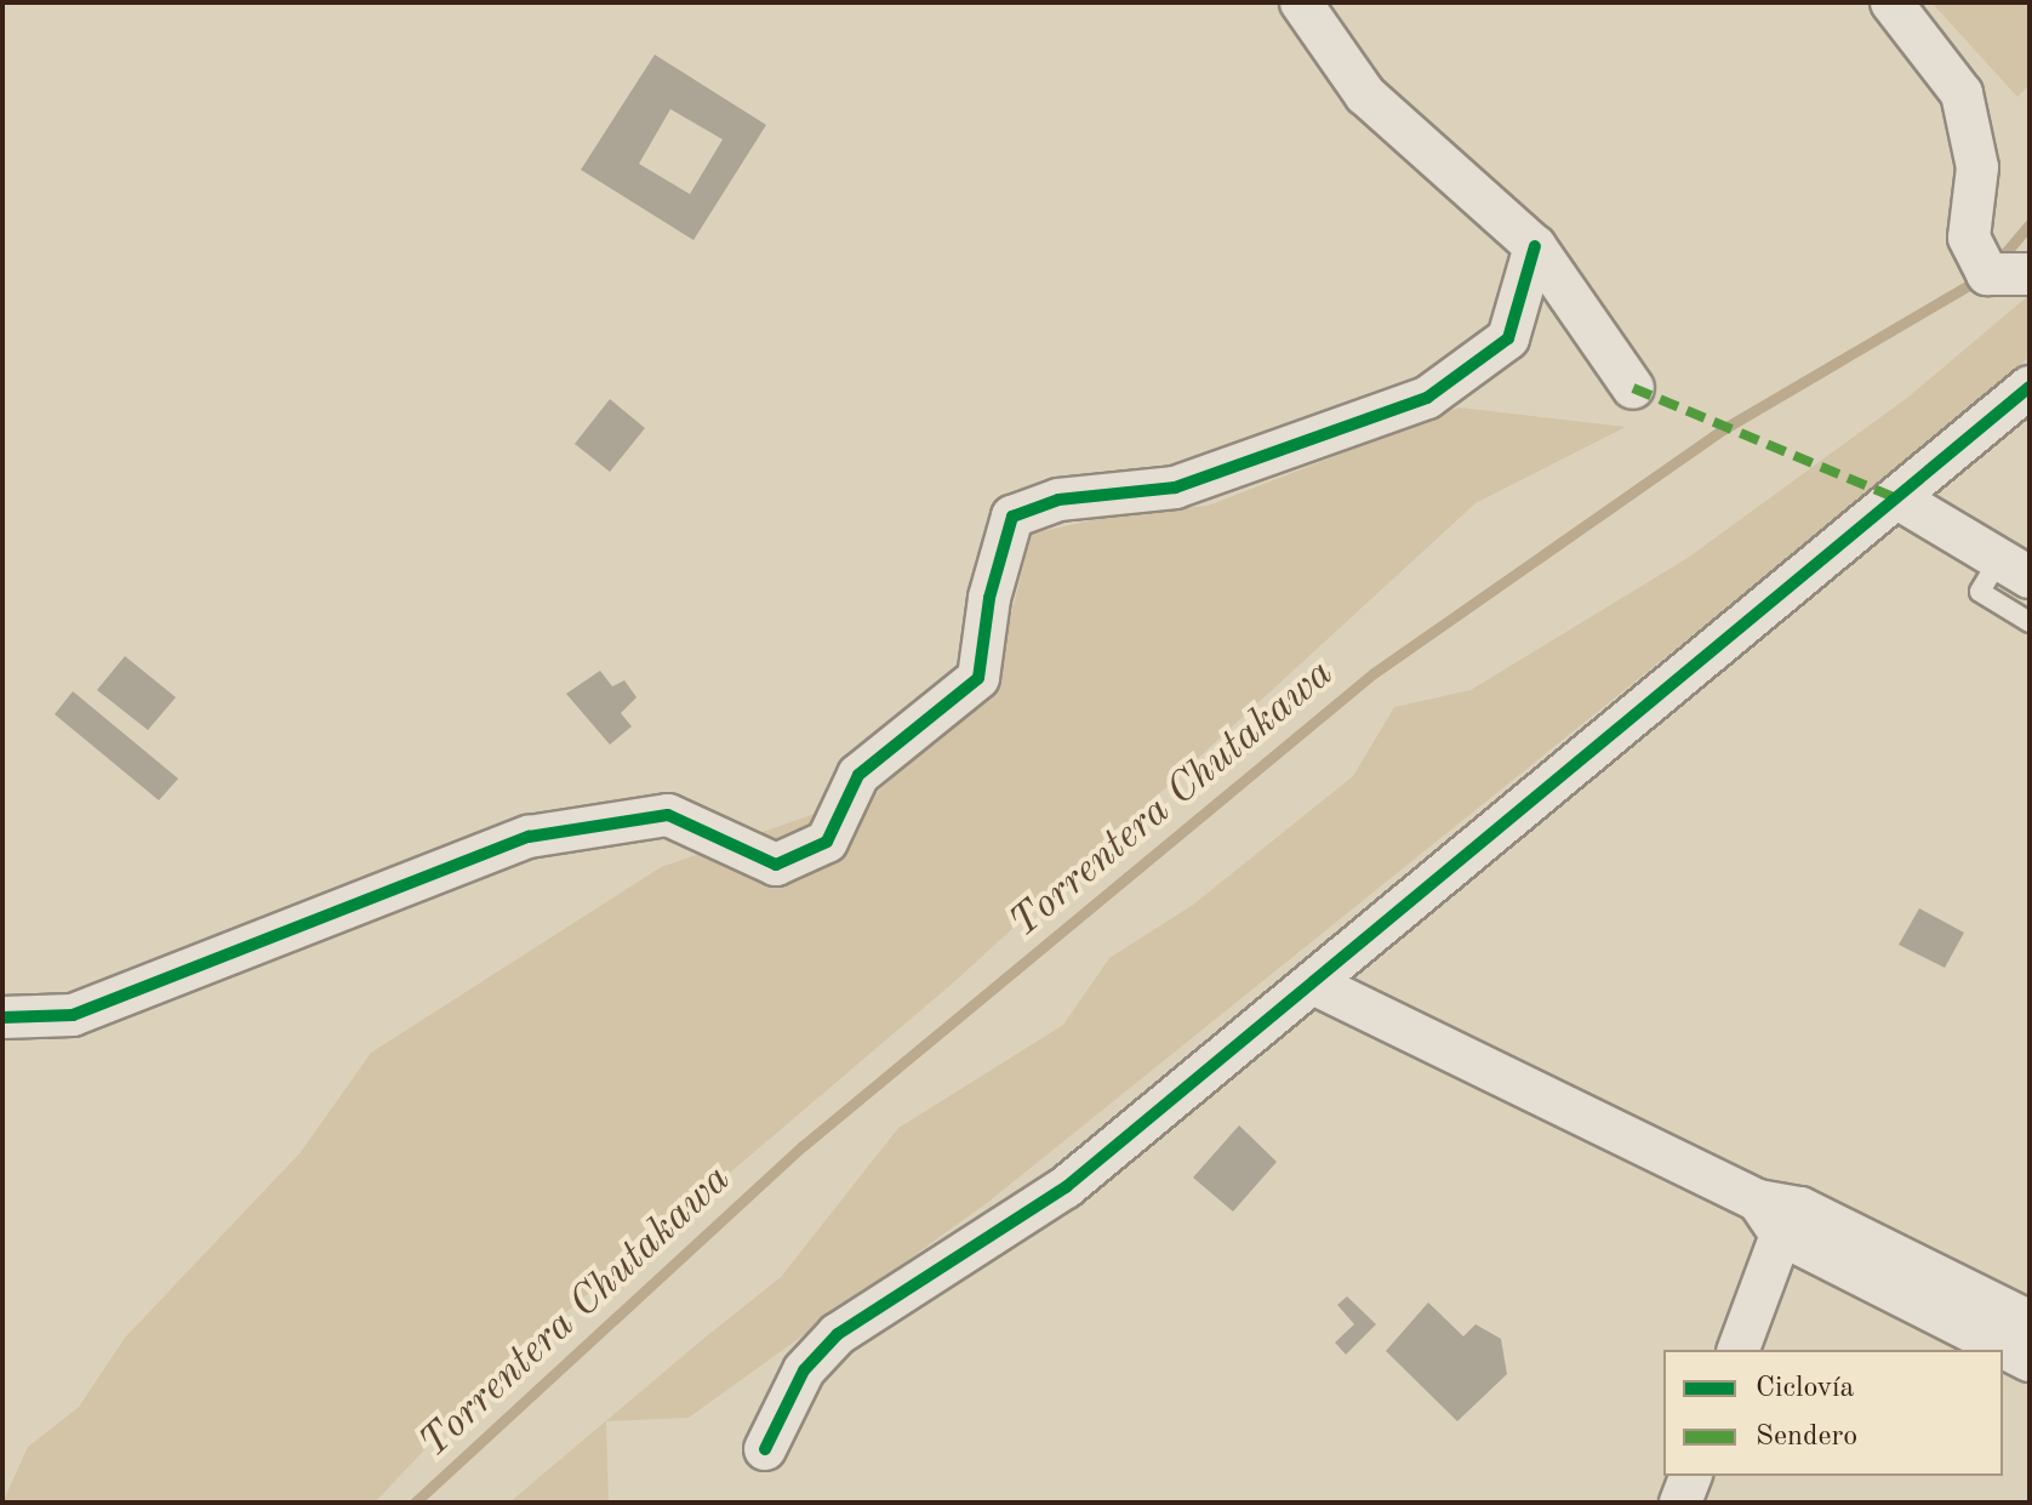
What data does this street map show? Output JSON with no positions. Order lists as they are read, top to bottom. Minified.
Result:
{"water":["Torrentera Chutakawa"],"legend":["Ciclovía","Sendero"]}
